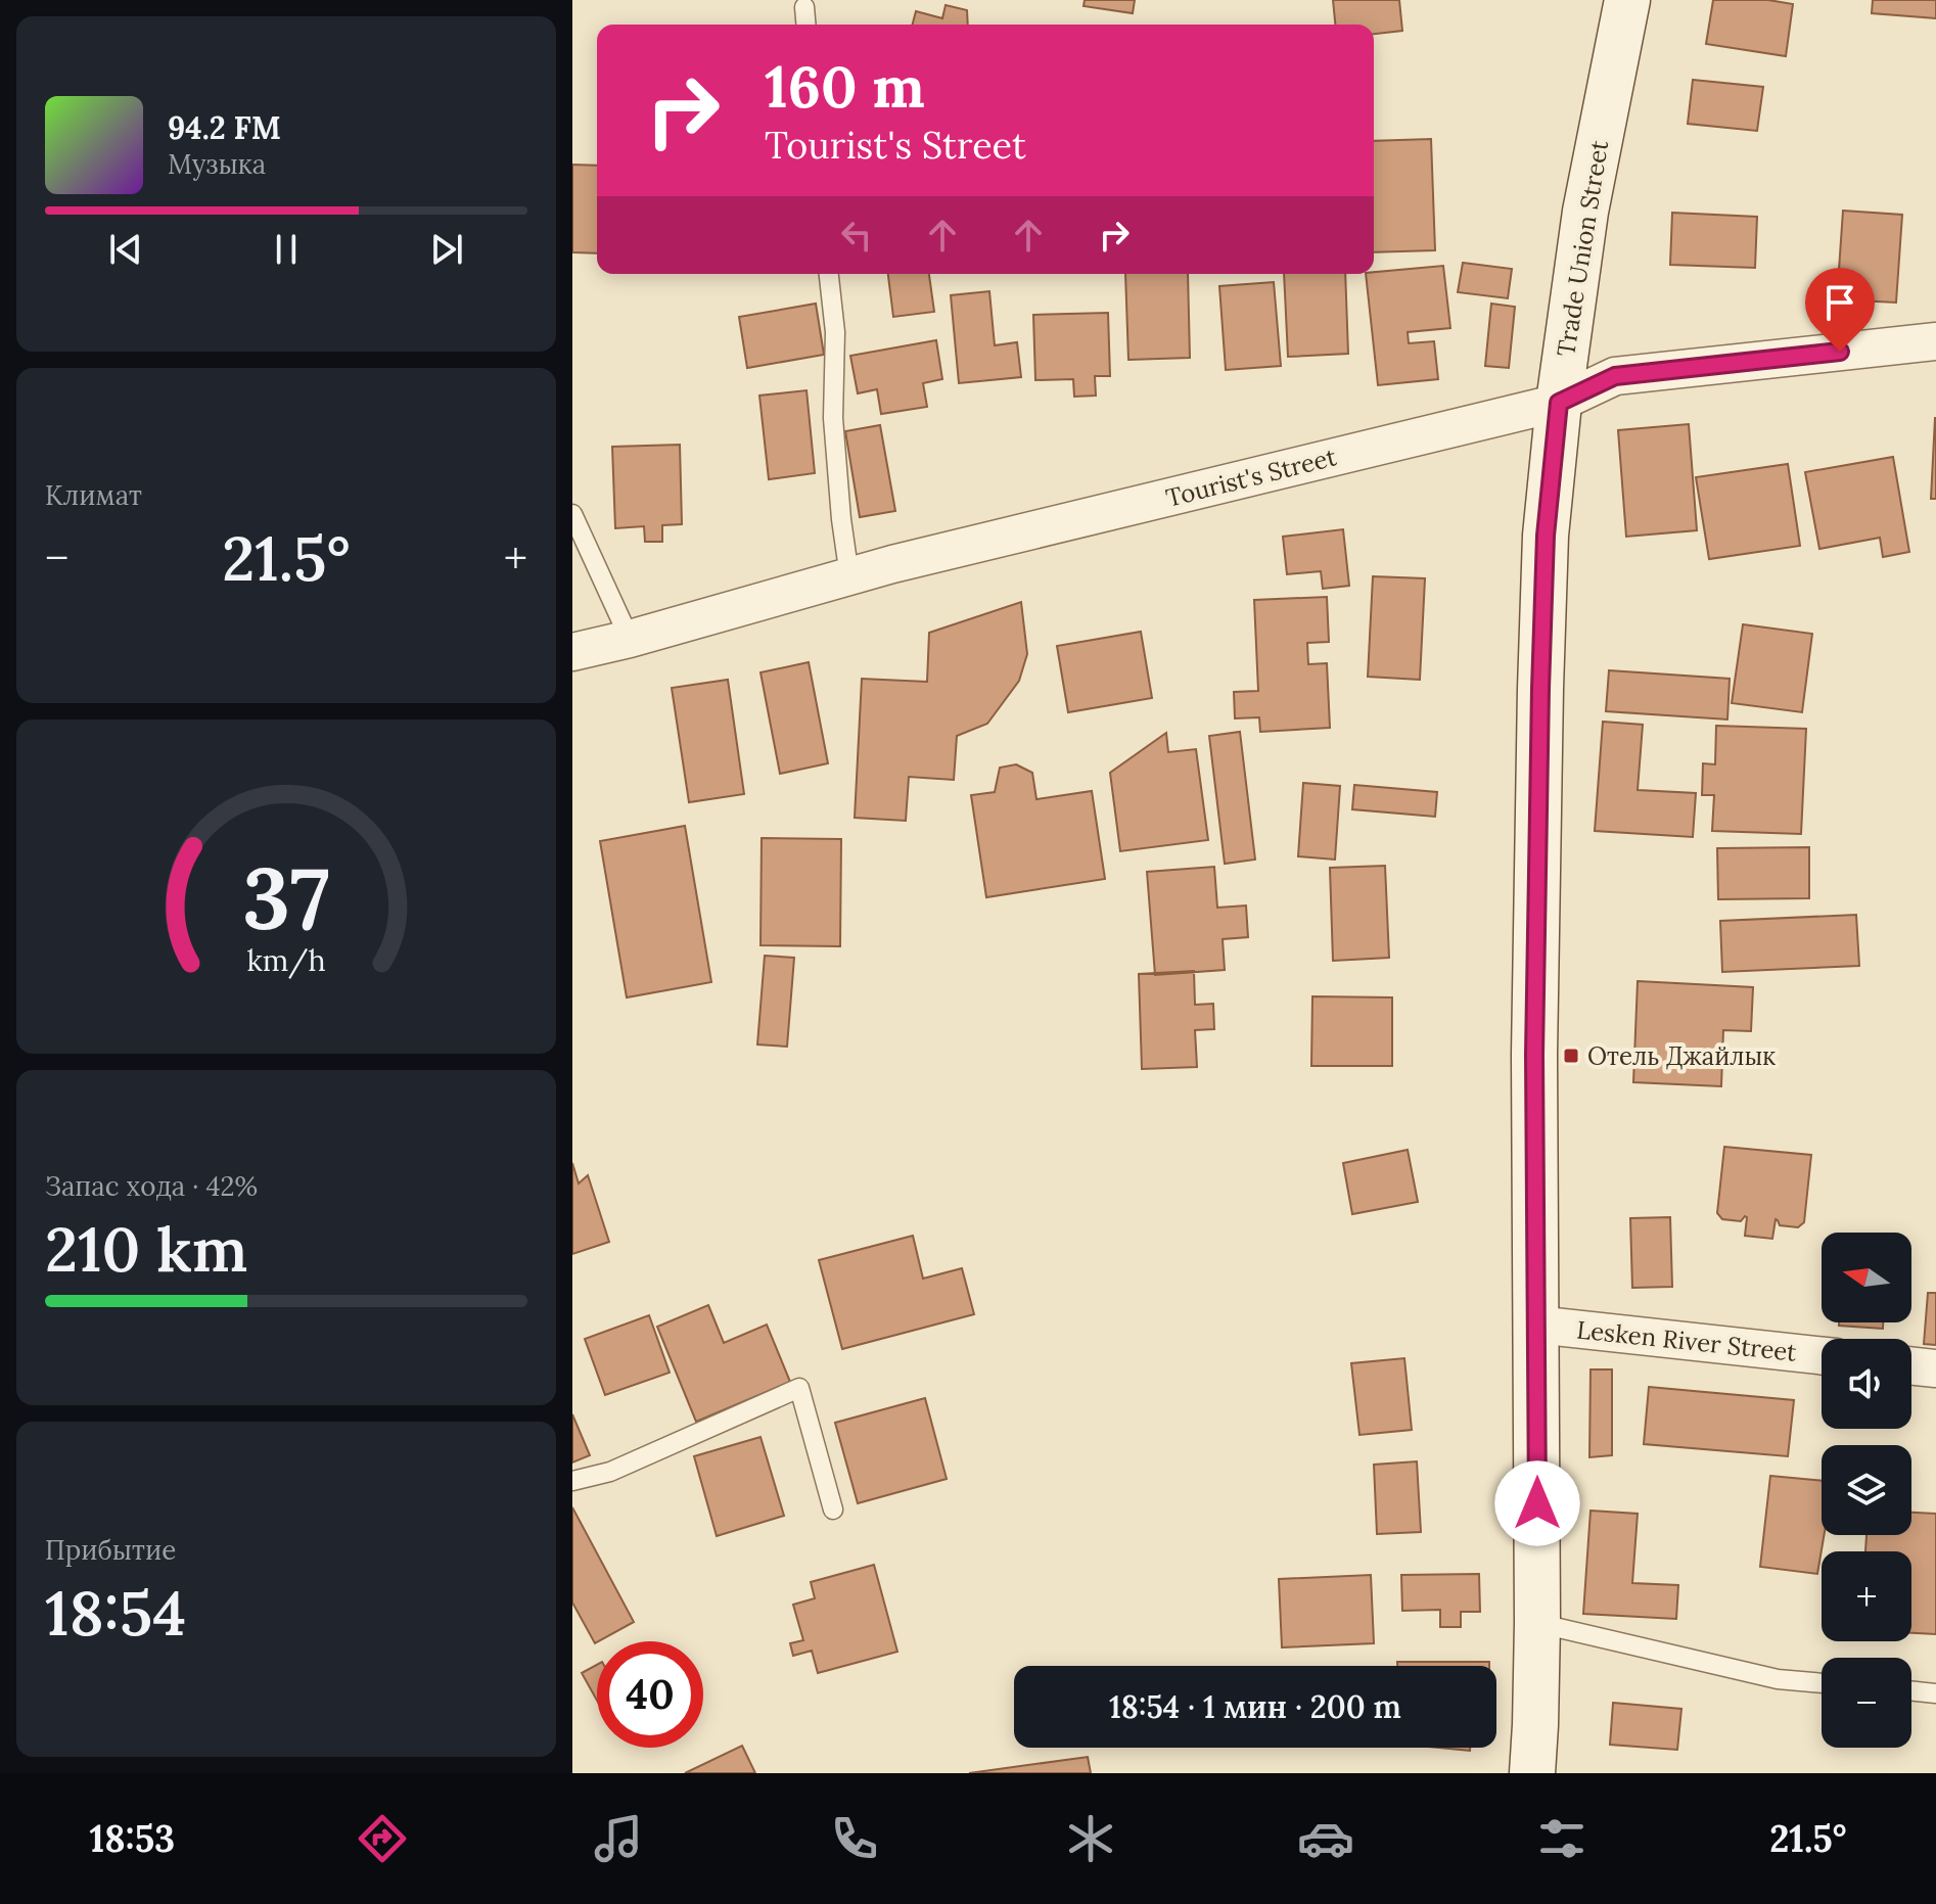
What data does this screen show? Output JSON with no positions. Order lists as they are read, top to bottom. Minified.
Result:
{"streets":{"street":["Trade Union Street","Tourist's Street","Lesken River Street"]},"crossings":[["Trade Union Street","Tourist's Street"],["Trade Union Street","Lesken River Street"]],"places":{"transit":["Отель Джайлык"]},"north":"left","page":{"turn":["160 m","Tourist's Street"],"song":["94.2 FM","Музыка"],"tile":["Климат",["Запас хода · 42%","210 km"],["Прибытие","18:54"]],"heat":["−","21.5°","+"],"map_buttons":["+","−"],"limit":"40","trip":"18:54 · 1 мин · 200 m","tabs":["18:53","21.5°"],"gauge":["37","km/h"]}}
